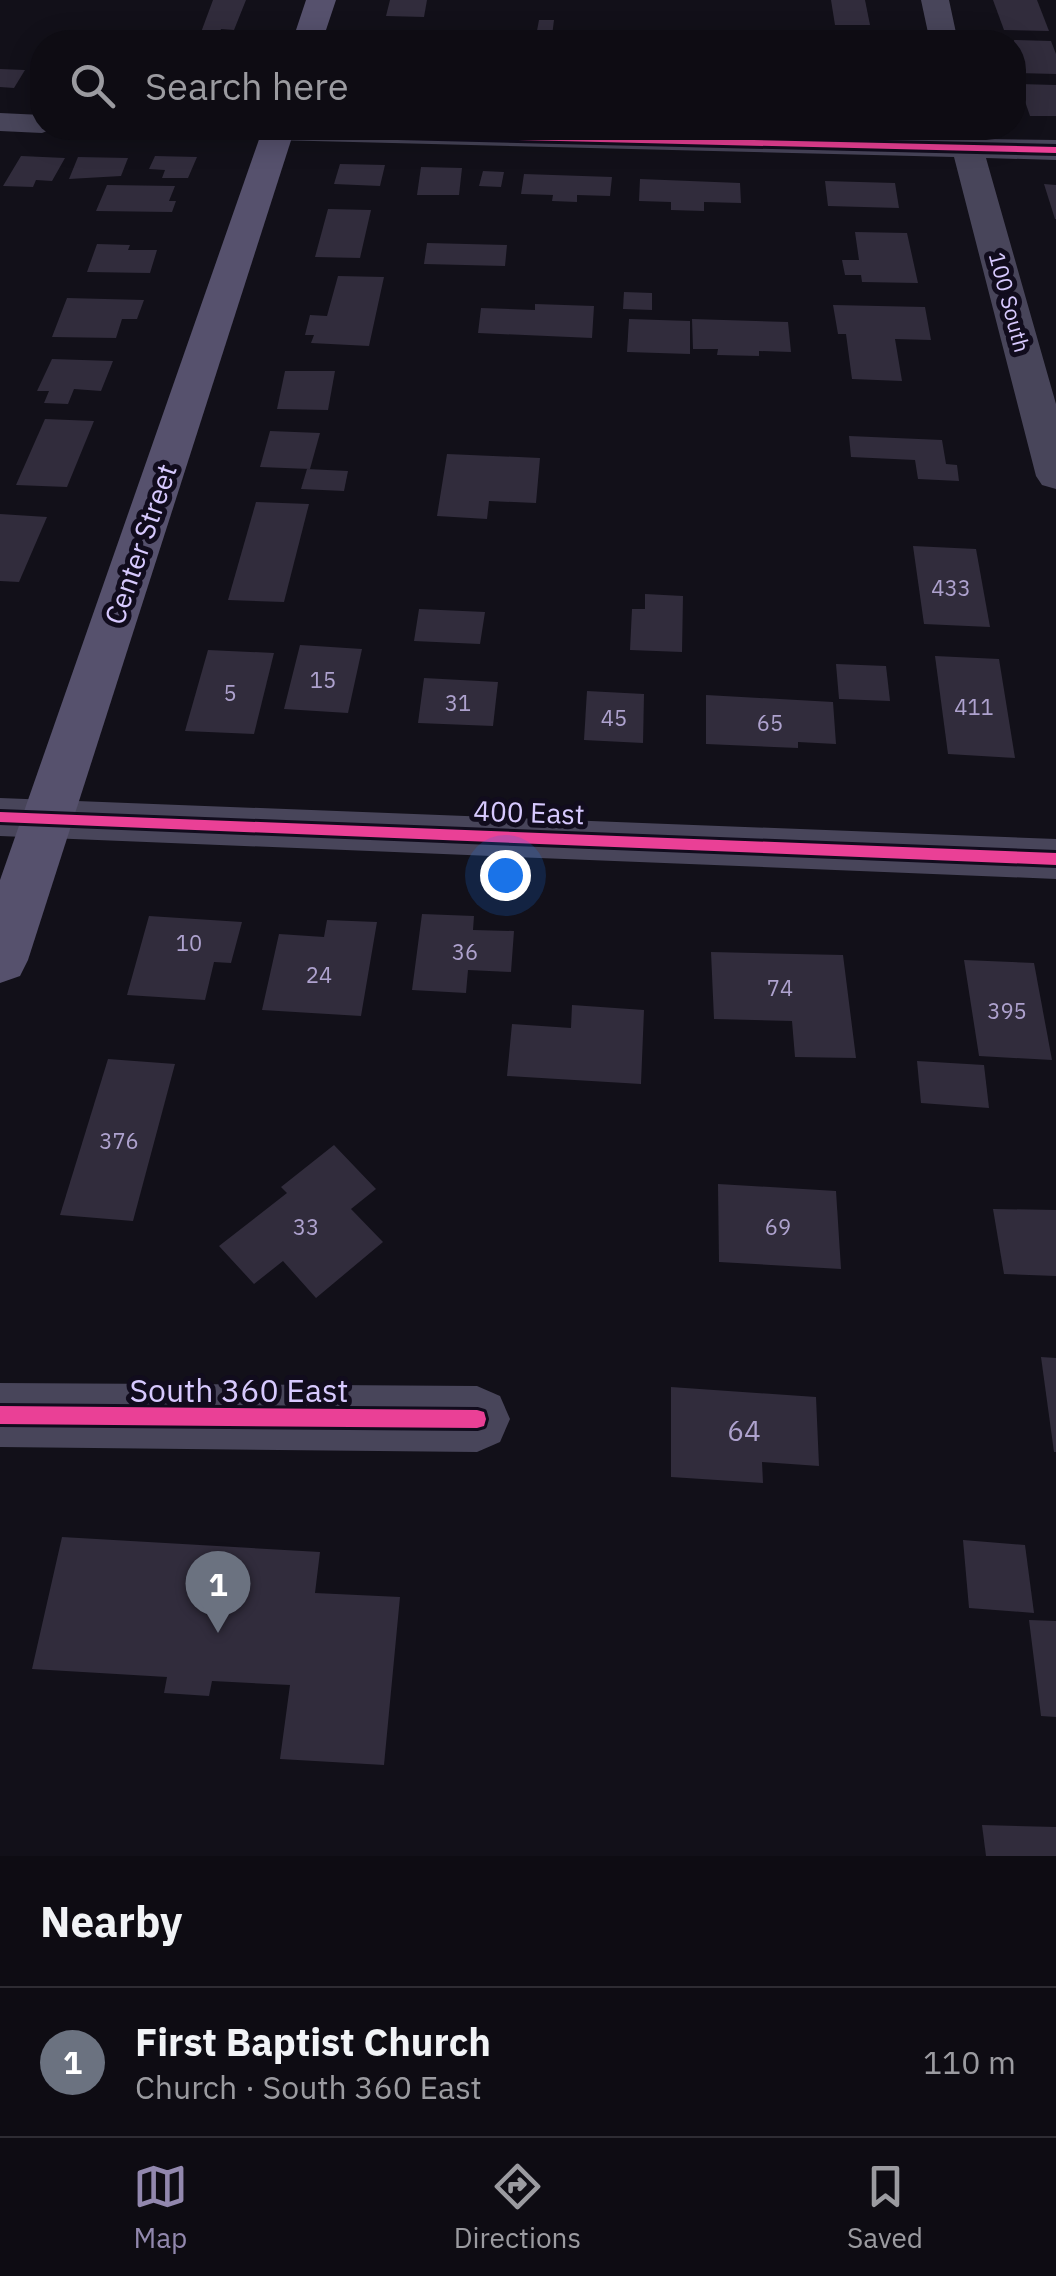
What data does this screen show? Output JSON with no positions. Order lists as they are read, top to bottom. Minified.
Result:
{"streets":{"street":["100 South","Center Street","400 East","South 360 East"]},"crossings":[["Center Street","400 East"]],"house_numbers":["433","15","5","31","411","45","65","10","36","24","74","395","376","33","69","64"],"page":{"search":"Search here","pins":"1","heading":"Nearby","list":[{"mark":"1","name":"First Baptist Church","note":"Church · South 360 East","value":"110 m"}],"nav":["Map","Directions","Saved"]}}
